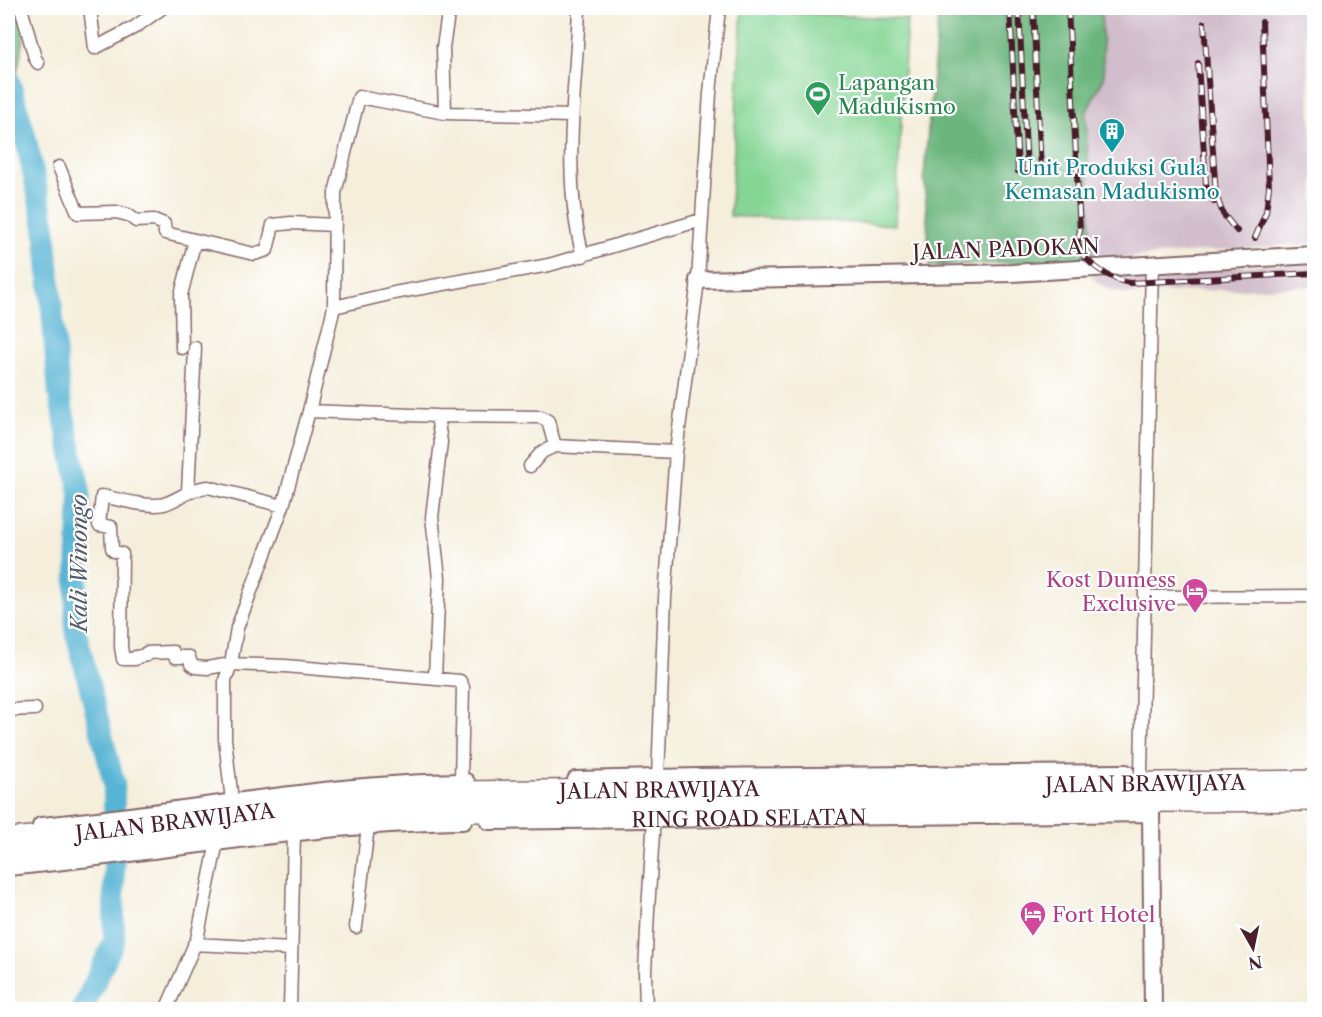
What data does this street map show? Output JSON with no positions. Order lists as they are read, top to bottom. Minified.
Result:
{"streets":{"highway":["JALAN BRAWIJAYA","RING ROAD SELATAN"],"street":["JALAN PADOKAN"]},"crossings":[["JALAN BRAWIJAYA","RING ROAD SELATAN"]],"water":["Kali Winongo"],"places":{"sports":["Lapangan Madukismo"],"building":["Unit Produksi Gula Kemasan Madukismo"],"hotel":["Kost Dumess Exclusive","Fort Hotel"]},"north":"bottom"}
